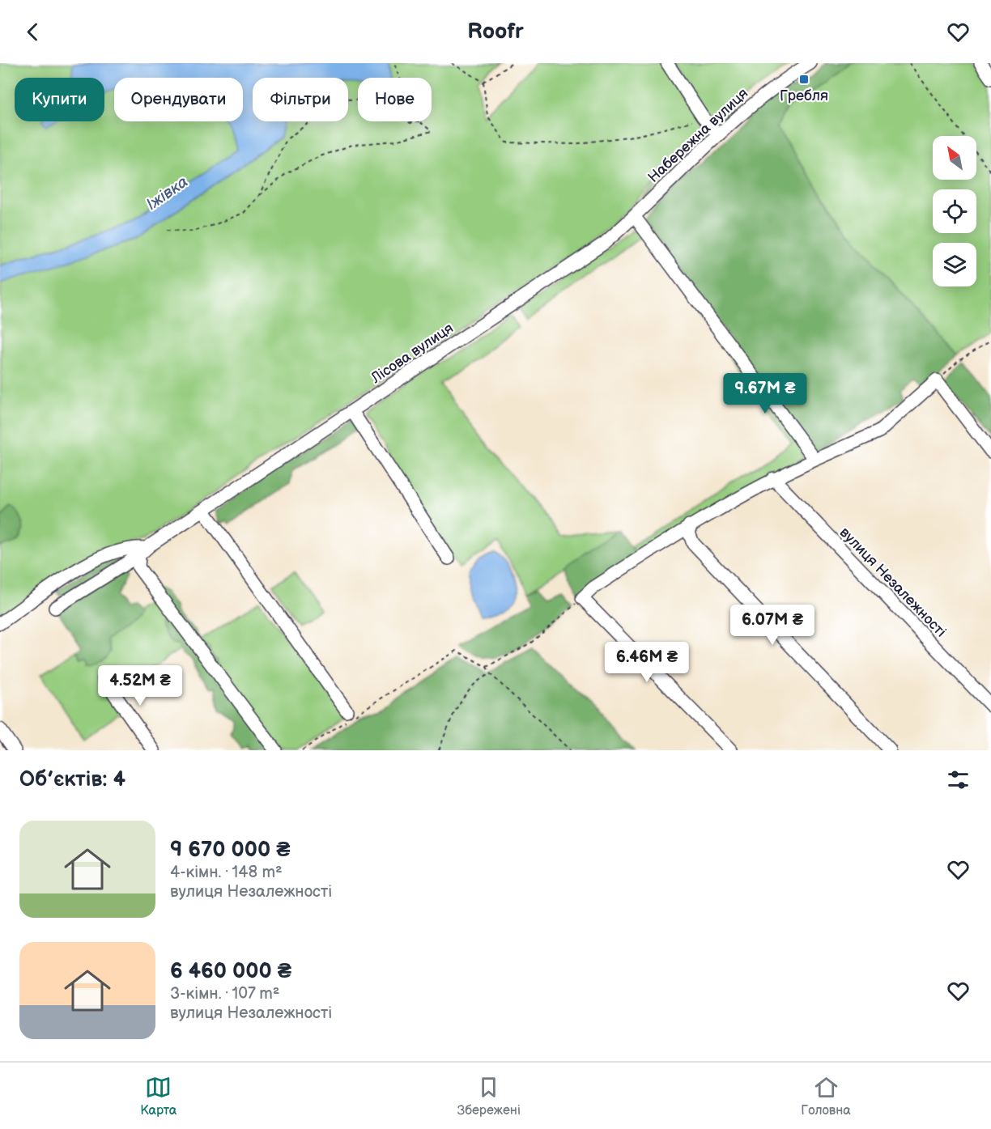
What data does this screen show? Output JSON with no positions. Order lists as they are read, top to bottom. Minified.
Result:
{"streets":{"street":["Набережна вулиця","Лісова вулиця","вулиця Незалежності"]},"crossings":[["Набережна вулиця","Лісова вулиця"]],"water":["Іжівка"],"places":{"transit":["Гребля"]},"north":"top left","page":{"header":"Roofr","chip":["Купити","Орендувати","Фільтри","Нове"],"price":["9.67M ₴","6.07M ₴","6.46M ₴","4.52M ₴"],"heading":"Об’єктів: 4","list":[{"name":"9 670 000 ₴","note":"4-кімн. · 148 m² · вулиця Незалежності"},{"name":"6 460 000 ₴","note":"3-кімн. · 107 m² · вулиця Незалежності"}],"tabs":["Карта","Збережені","Головна"]}}
